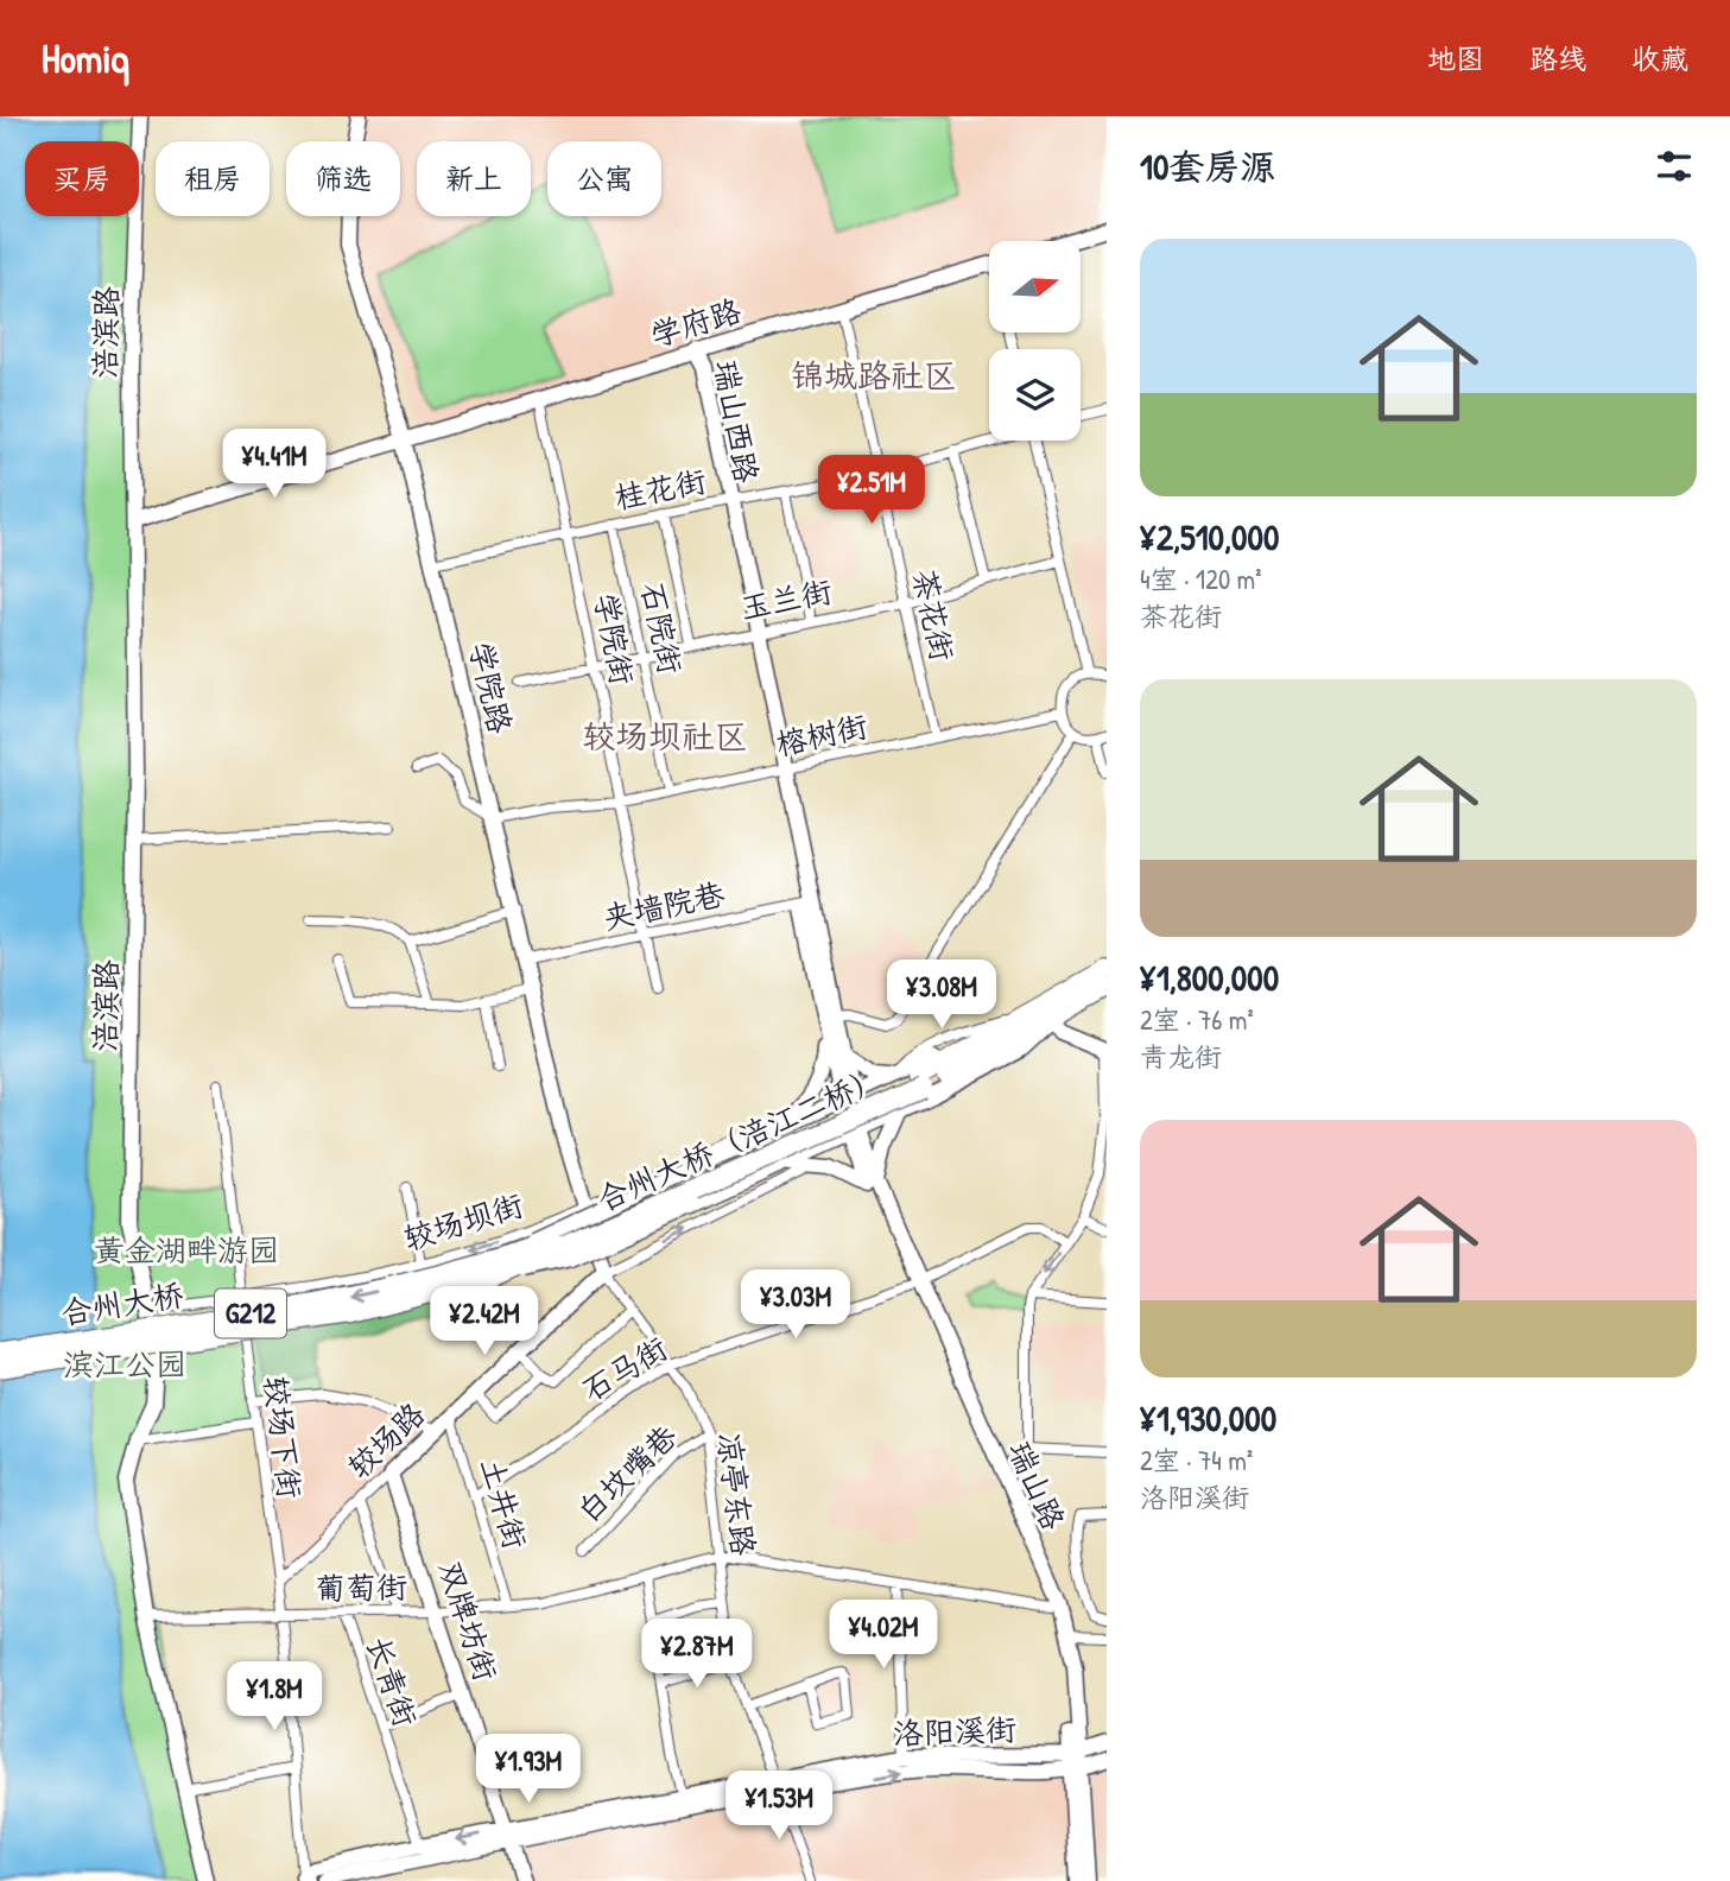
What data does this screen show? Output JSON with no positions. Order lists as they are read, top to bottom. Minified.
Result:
{"streets":{"highway":["合州大桥（涪江二桥）","合州大桥","G212"],"main road":["学府路","涪滨路","瑞山西路","学院路","较场路","瑞山路","双牌坊街","洛阳溪街"],"street":["桂花街","玉兰街","茶花街","石院街","学院街","榕树街","夹墙院巷","较场坝街","石马街","较场下街","白坟嘴巷","凉亭东路","土井街","葡萄街","长青街"]},"crossings":[["学府路","涪滨路"],["学府路","瑞山西路"],["学府路","茶花街"],["学府路","学院街"],["学府路","学院路"],["涪滨路","较场坝街"],["涪滨路","葡萄街"],["瑞山西路","桂花街"],["瑞山西路","玉兰街"],["瑞山西路","榕树街"],["瑞山西路","夹墙院巷"],["瑞山西路","瑞山路"],["桂花街","茶花街"],["桂花街","石院街"],["桂花街","学院街"],["桂花街","学院路"],["玉兰街","茶花街"],["玉兰街","石院街"],["玉兰街","学院街"],["茶花街","榕树街"],["石院街","榕树街"],["学院街","榕树街"],["学院街","夹墙院巷"],["学院路","榕树街"],["学院路","夹墙院巷"],["学院路","较场坝街"],["学院路","较场路"],["学院路","凉亭东路"],["合州大桥（涪江二桥）","合州大桥"],["合州大桥（涪江二桥）","G212"],["较场坝街","较场下街"],["石马街","瑞山路"],["石马街","凉亭东路"],["石马街","土井街"],["较场下街","较场路"],["较场下街","葡萄街"],["较场下街","洛阳溪街"],["较场路","凉亭东路"],["较场路","土井街"],["较场路","双牌坊街"],["白坟嘴巷","凉亭东路"],["瑞山路","洛阳溪街"],["凉亭东路","葡萄街"],["凉亭东路","洛阳溪街"],["土井街","葡萄街"],["葡萄街","双牌坊街"],["葡萄街","长青街"],["双牌坊街","洛阳溪街"],["长青街","洛阳溪街"]],"districts":["锦城路社区","较场坝社区"],"parks":["黄金湖畔游园","滨江公园"],"north":"right","page":{"header":"Homiq","nav":["地图","路线","收藏"],"heading":"10套房源","chip":["买房","租房","筛选","新上","公寓"],"list":[{"name":"¥2,510,000","note":"4室 · 120 m² · 茶花街"},{"name":"¥1,800,000","note":"2室 · 76 m² · 青龙街"},{"name":"¥1,930,000","note":"2室 · 74 m² · 洛阳溪街"}],"price":["¥4.41M","¥2.51M","¥3.08M","¥3.03M","¥2.42M","¥4.02M","¥2.87M","¥1.8M","¥1.93M","¥1.53M"]}}
